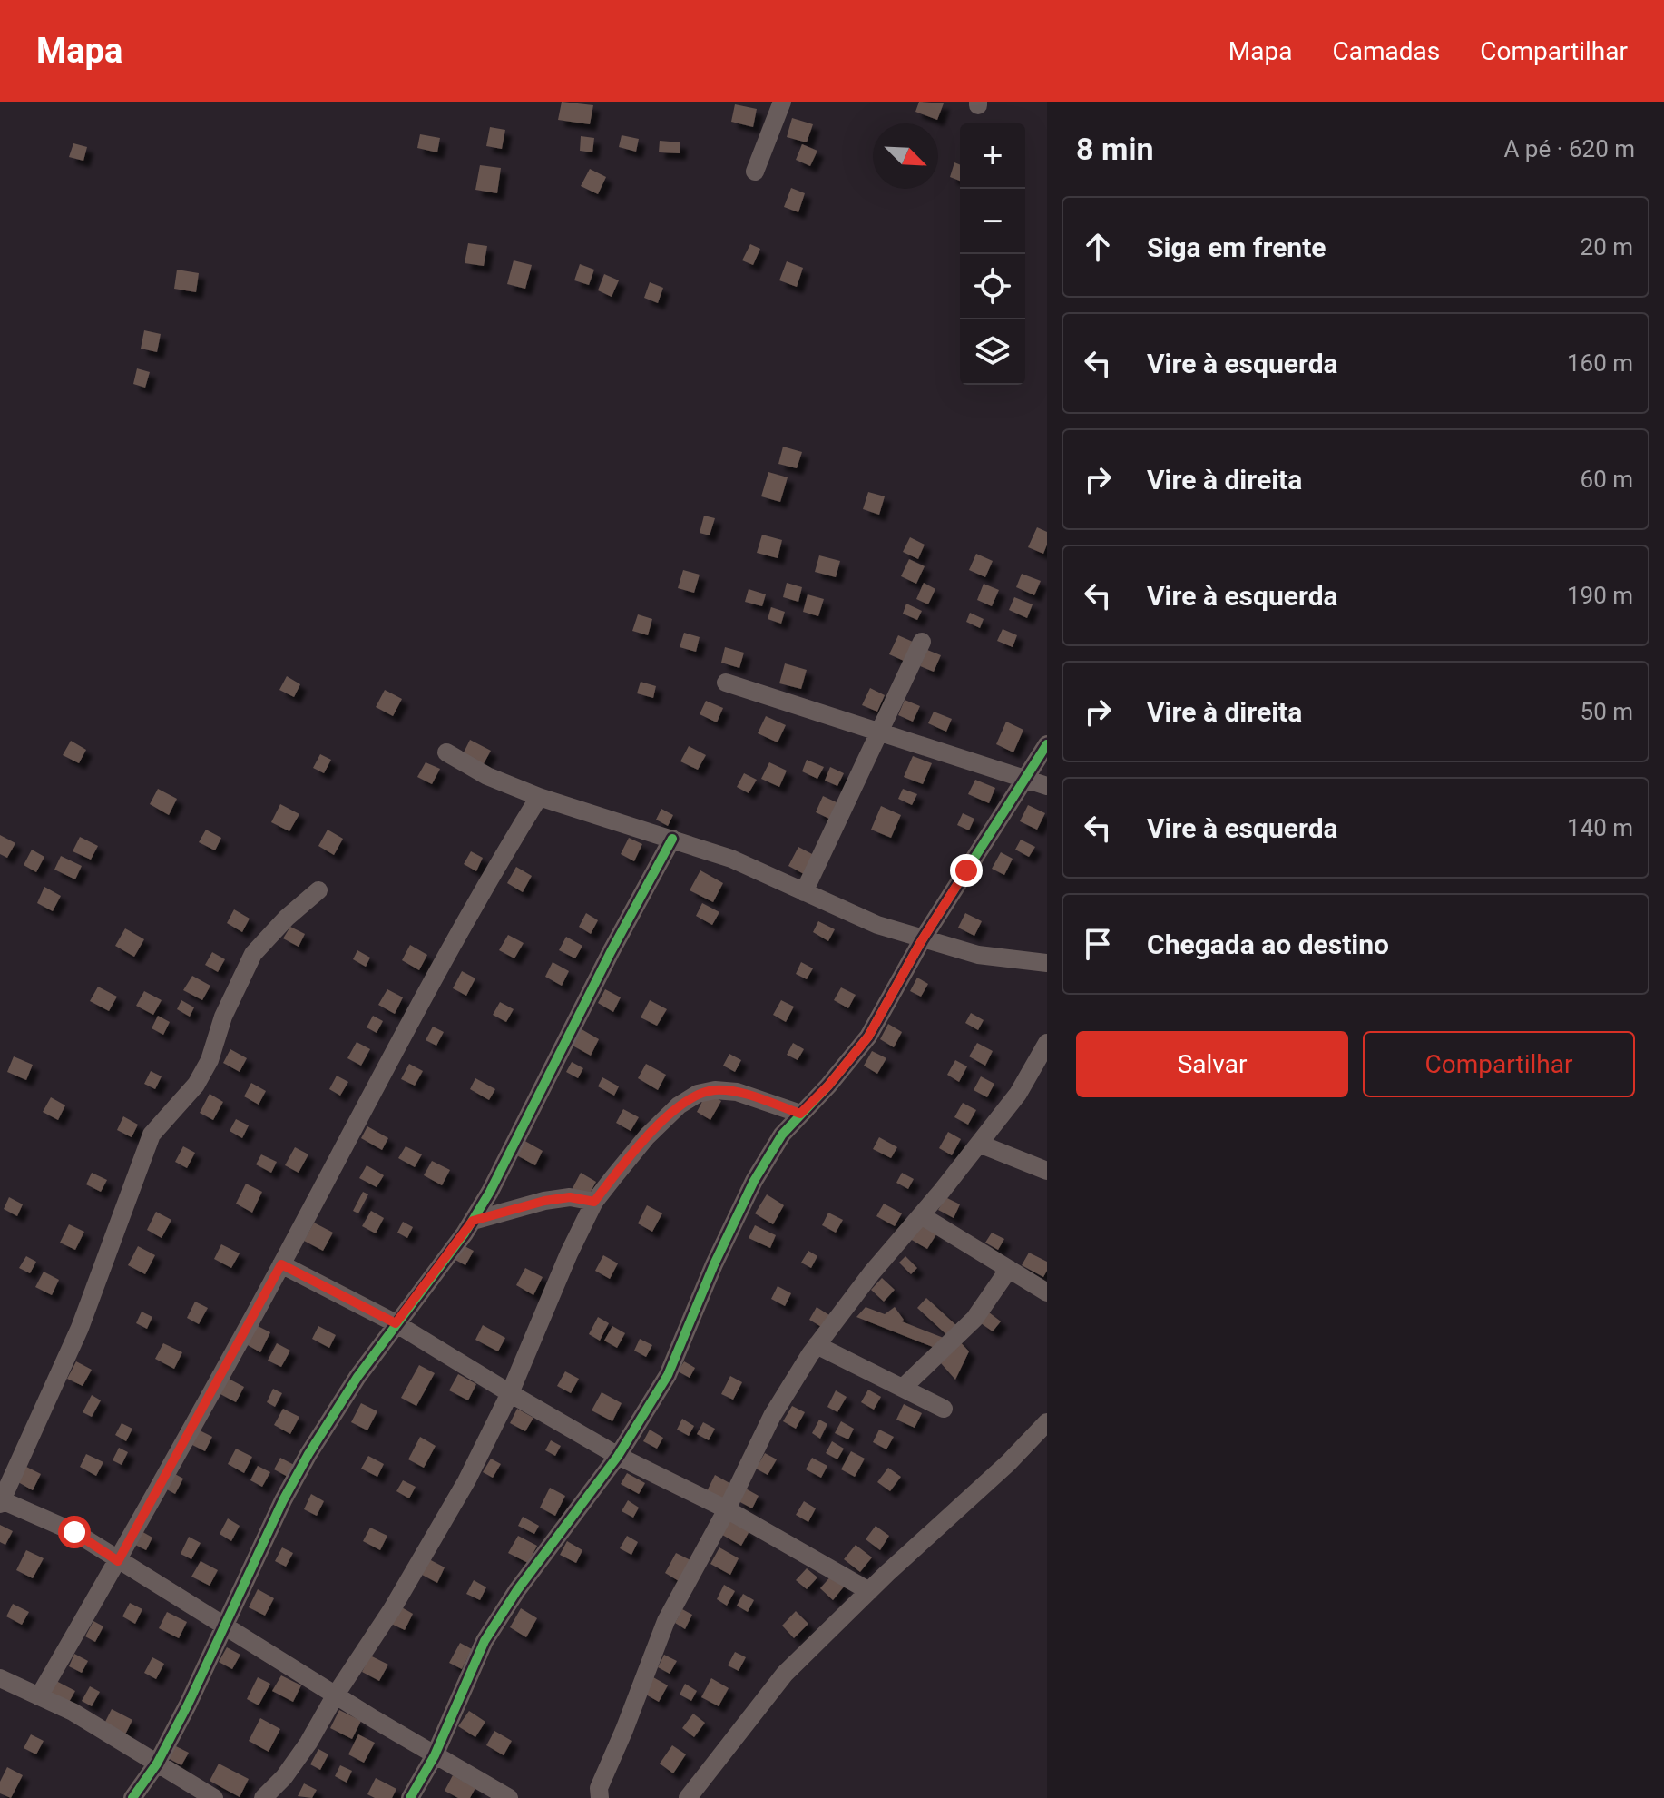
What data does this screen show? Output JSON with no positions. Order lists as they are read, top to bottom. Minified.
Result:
{"north":"bottom right","page":{"header":"Mapa","nav":["Mapa","Camadas","Compartilhar"],"heading":["8 min","A pé · 620 m"],"map_buttons":["+","−"],"list":[["Siga em frente","20 m"],["Vire à esquerda","160 m"],["Vire à direita","60 m"],["Vire à esquerda","190 m"],["Vire à direita","50 m"],["Vire à esquerda","140 m"],"Chegada ao destino"],"buttons":["Salvar","Compartilhar"]}}
